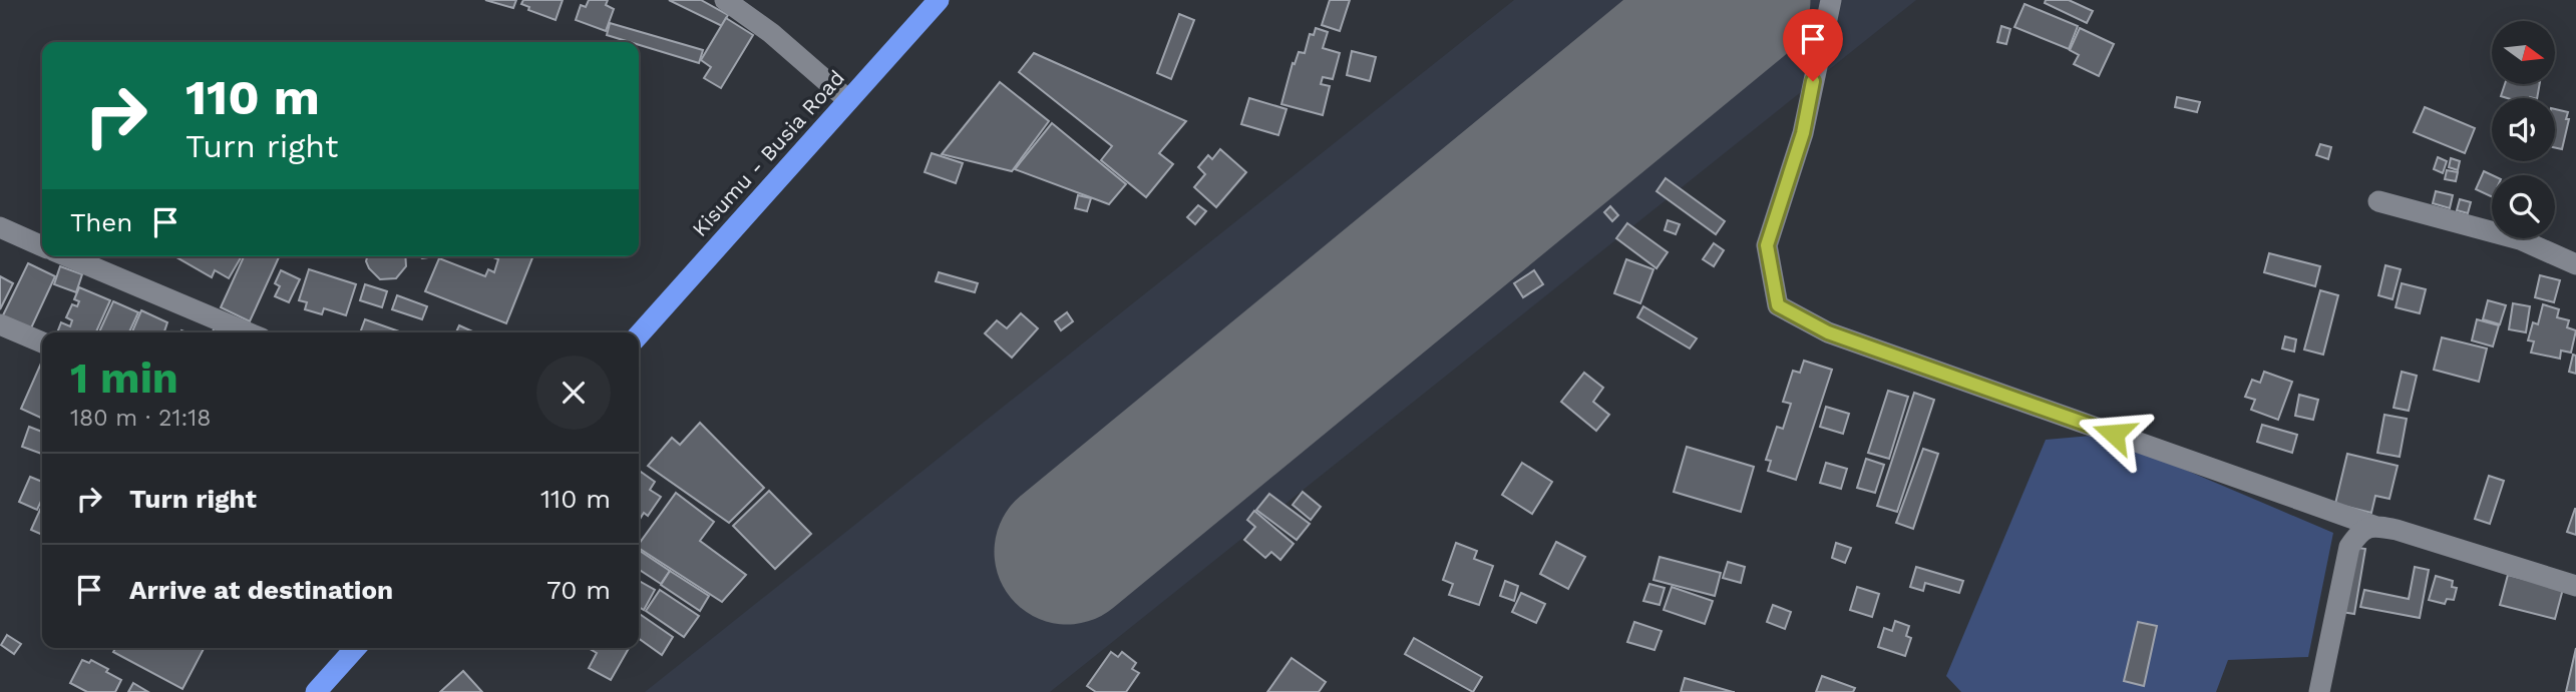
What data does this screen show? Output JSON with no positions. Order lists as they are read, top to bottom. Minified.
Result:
{"streets":{"highway":["Kisumu - Busia Road"]},"north":"right","page":{"turn":["110 m","Turn right"],"then":"Then","heading":["1 min","180 m · 21:18"],"list":[{"name":"Turn right","value":"110 m"},{"name":"Arrive at destination","value":"70 m"}]}}
